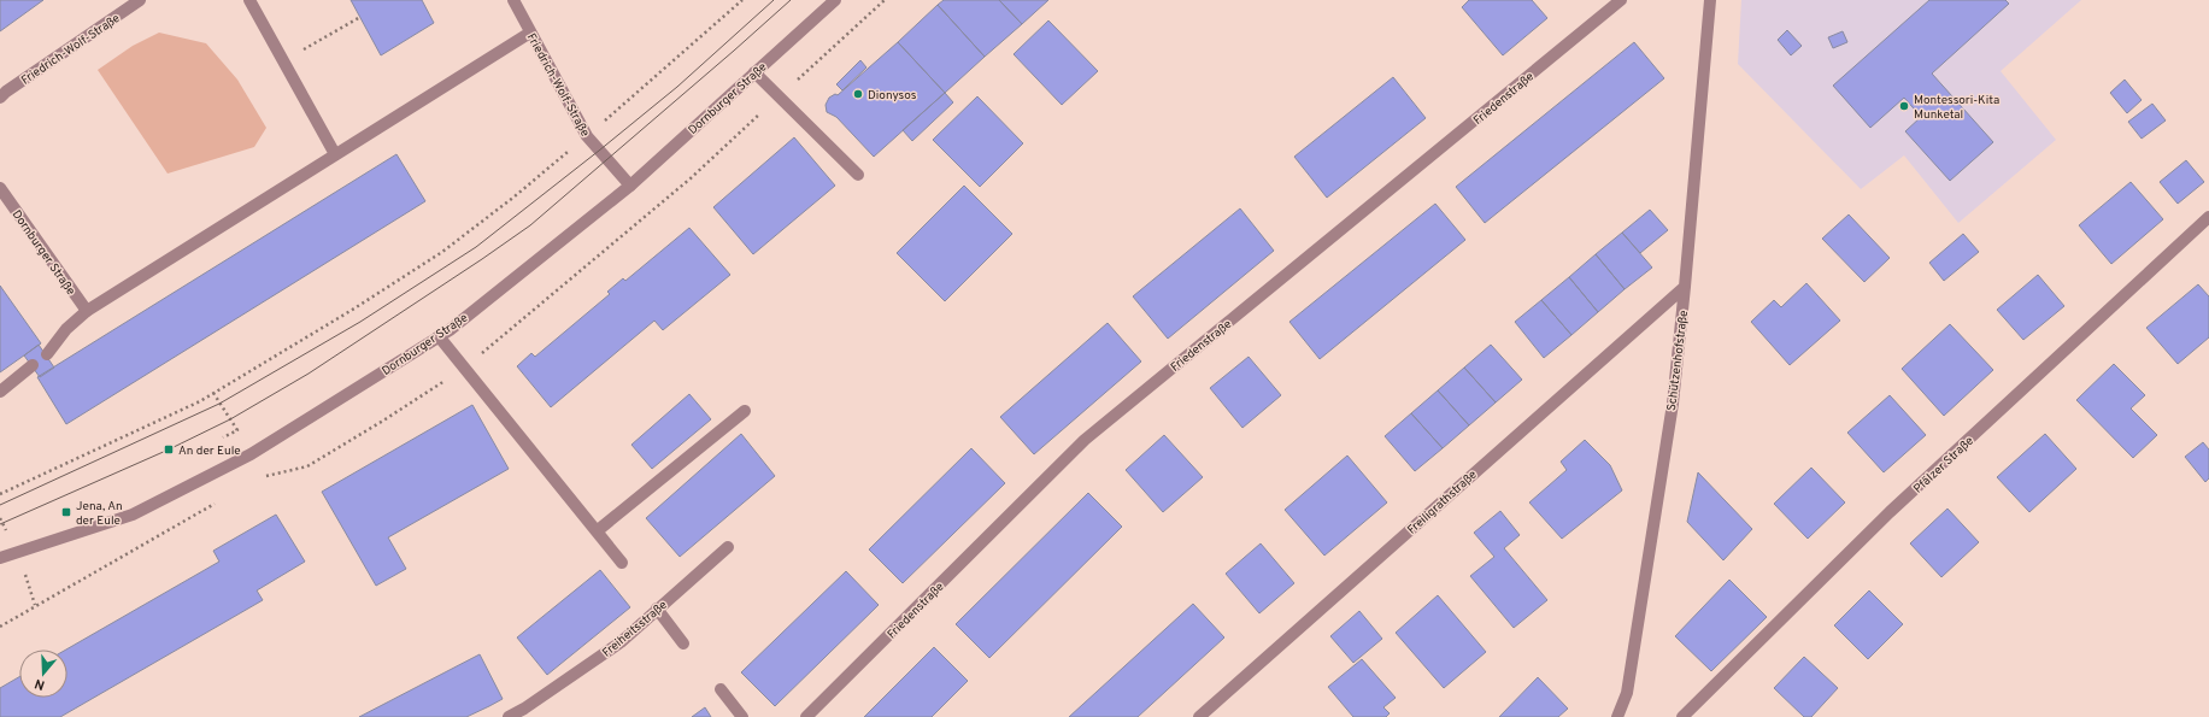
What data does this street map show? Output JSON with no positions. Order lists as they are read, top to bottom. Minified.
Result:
{"streets":{"street":["Friedrich-Wolf-Straße","Dornburger Straße","Friedenstraße","Schützenhofstraße","Pfälzer Straße","Freiligrathstraße","Freiheitsstraße"]},"crossings":[["Friedrich-Wolf-Straße","Dornburger Straße"],["Schützenhofstraße","Freiligrathstraße"]],"places":{"other":["Dionysos","Montessori-Kita Munketal"],"transit":["An der Eule","Jena, An der Eule"]},"north":"bottom"}
